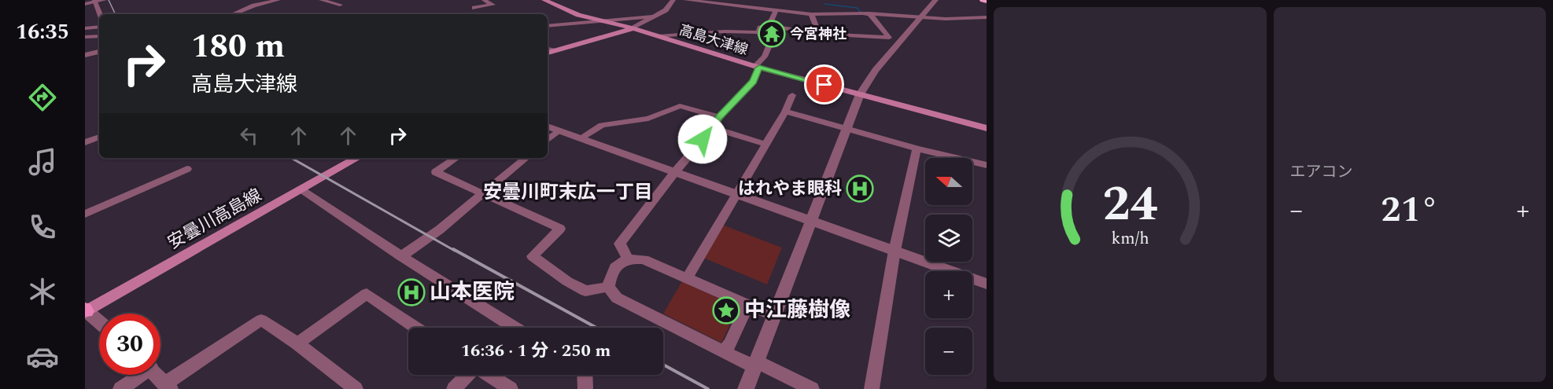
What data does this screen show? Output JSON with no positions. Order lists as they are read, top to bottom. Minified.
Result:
{"streets":{"main road":["高島大津線","安曇川高島線"]},"districts":["安曇川町末広一丁目"],"places":{"temple":["今宮神社"],"hospital":["はれやま眼科","山本医院"],"place":["中江藤樹像"]},"north":"left","page":{"tabs":"16:35","tile":"エアコン","turn":["180 m","高島大津線"],"map_buttons":["+","−"],"heat":["−","21°","+"],"limit":"30","trip":"16:36 · 1 分 · 250 m","gauge":["24","km/h"]}}
